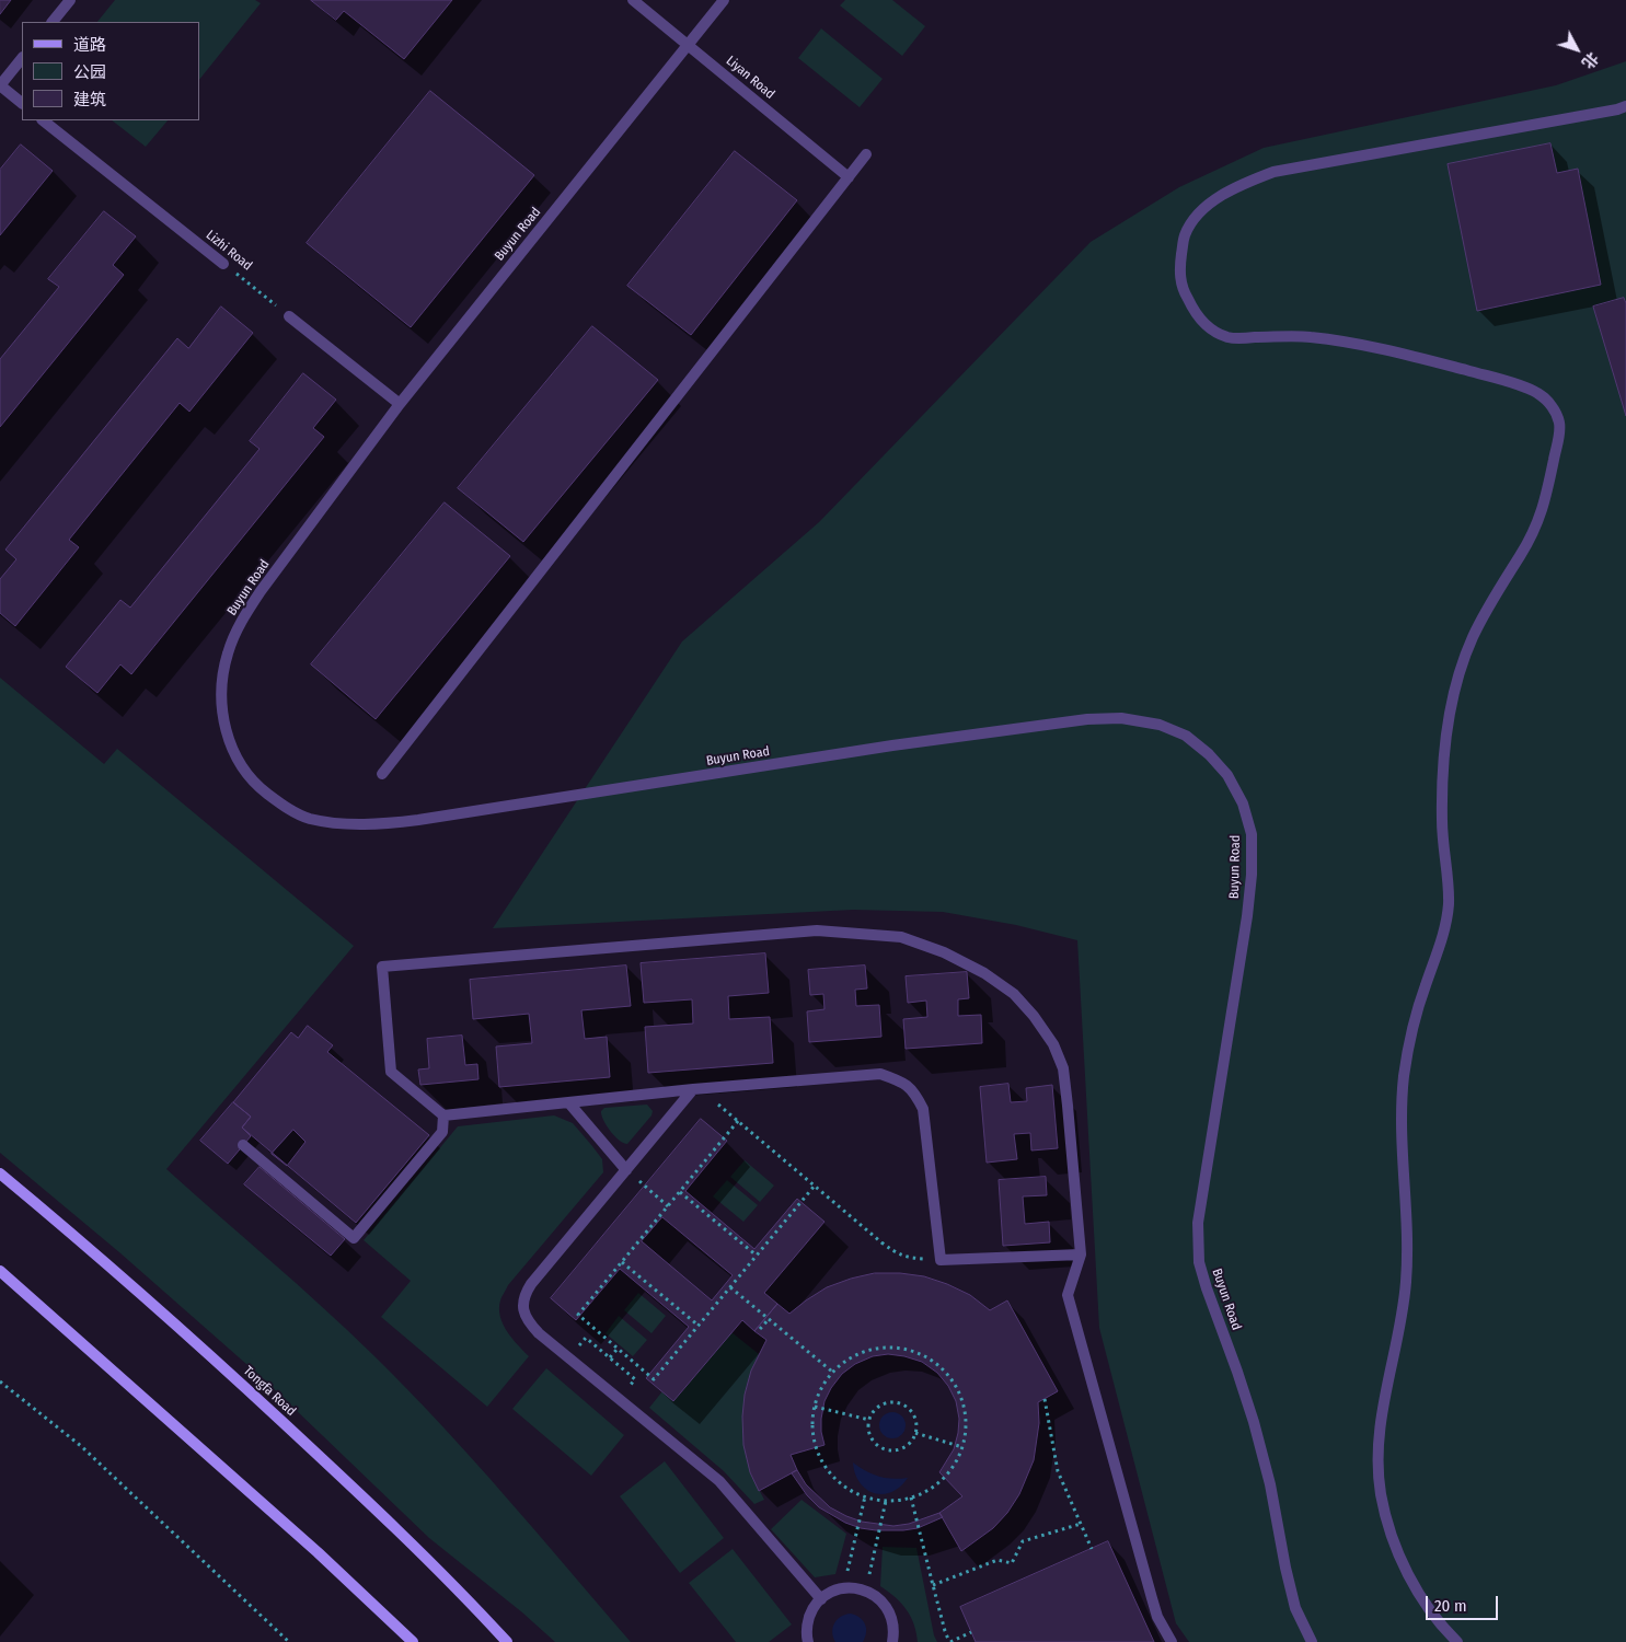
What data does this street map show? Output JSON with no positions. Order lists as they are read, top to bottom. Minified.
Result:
{"streets":{"main road":["Tongfa Road"],"lane":["Liyan Road","Buyun Road","Lizhi Road"]},"crossings":[["Liyan Road","Buyun Road"]],"legend":["道路","公园","建筑"],"scale_bar":"20 m","north":"bottom right"}
